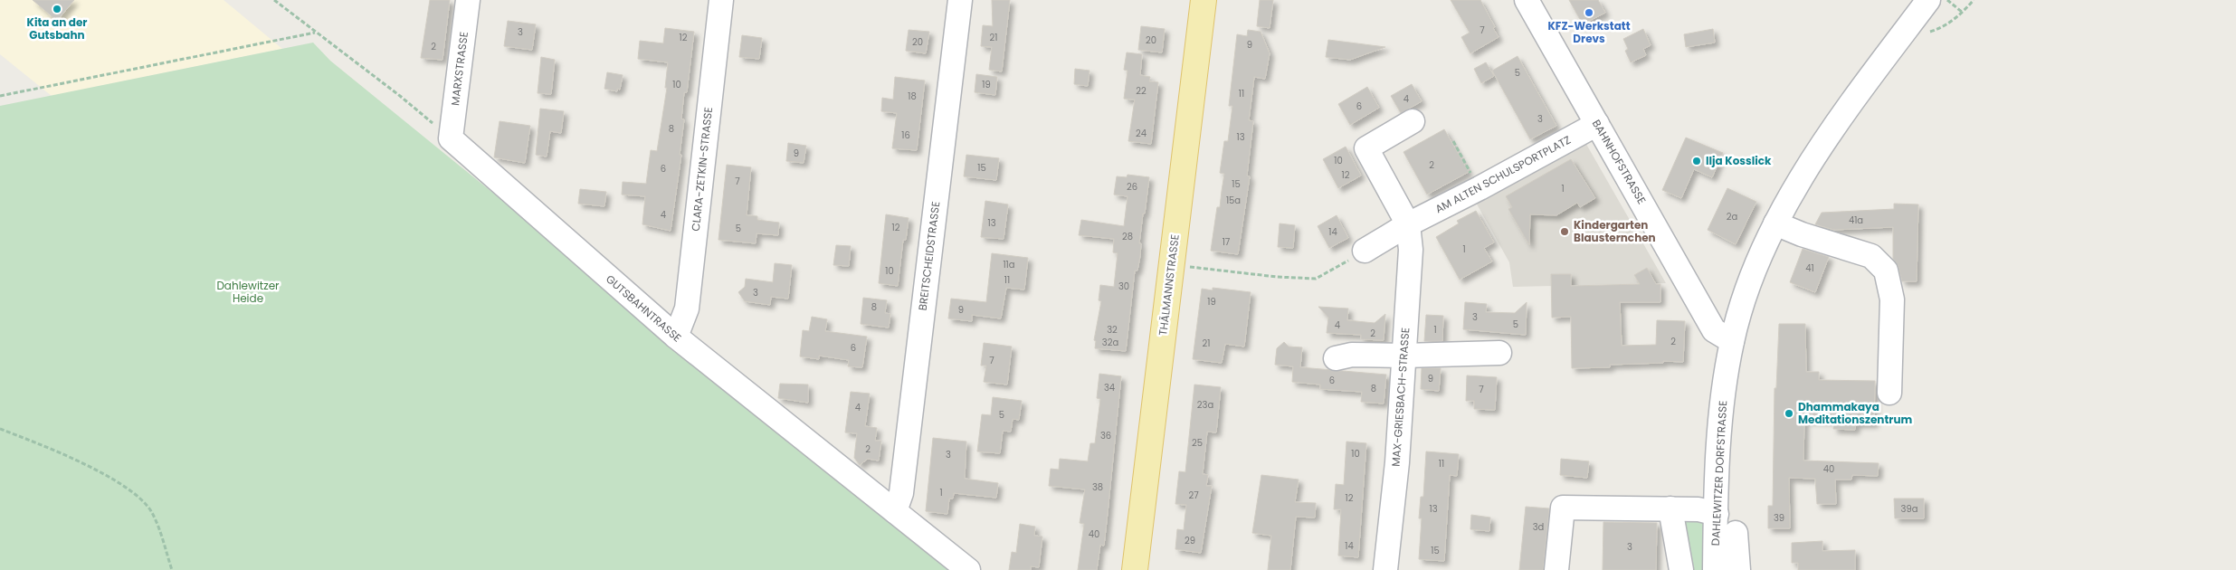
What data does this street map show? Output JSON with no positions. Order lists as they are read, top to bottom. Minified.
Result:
{"streets":{"main road":["THÄLMANNSTRASSE"],"street":["MARXSTRASSE","BAHNHOFSTRASSE","CLARA-ZETKIN-STRASSE","AM ALTEN SCHULSPORTPLATZ","BREITSCHEIDSTRASSE","GUTSBAHNTRASSE","MAX-GRIESBACH-STRASSE","DAHLEWITZER DORFSTRASSE"]},"crossings":[["MARXSTRASSE","GUTSBAHNTRASSE"],["BAHNHOFSTRASSE","AM ALTEN SCHULSPORTPLATZ"],["BAHNHOFSTRASSE","DAHLEWITZER DORFSTRASSE"],["CLARA-ZETKIN-STRASSE","GUTSBAHNTRASSE"],["AM ALTEN SCHULSPORTPLATZ","MAX-GRIESBACH-STRASSE"],["BREITSCHEIDSTRASSE","GUTSBAHNTRASSE"]],"parks":["Dahlewitzer Heide"],"places":["Kita an der Gutsbahn","KFZ-Werkstatt Drevs","Ilja Kosslick","Kindergarten Blausternchen","Dhammakaya Meditationszentrum"],"house_numbers":["7","3","12","21","20","20","9","2","5","10","19","22","11","18","4","6","3","8","24","16","13","9","10","2","15","6","12","7","15","26","1","15a","4","2a","41a","13","12","5","14","28","17","1","11a","41","10","11","30","3","19","8","9","3","5","4","32","1","2","2","32a","21","6","7","9","6","34","8","7","23a","4","5","36","25","2","10","3","11","40","38","1","27","12","13","39a","39","3d","40","29","14","3","15"]}
